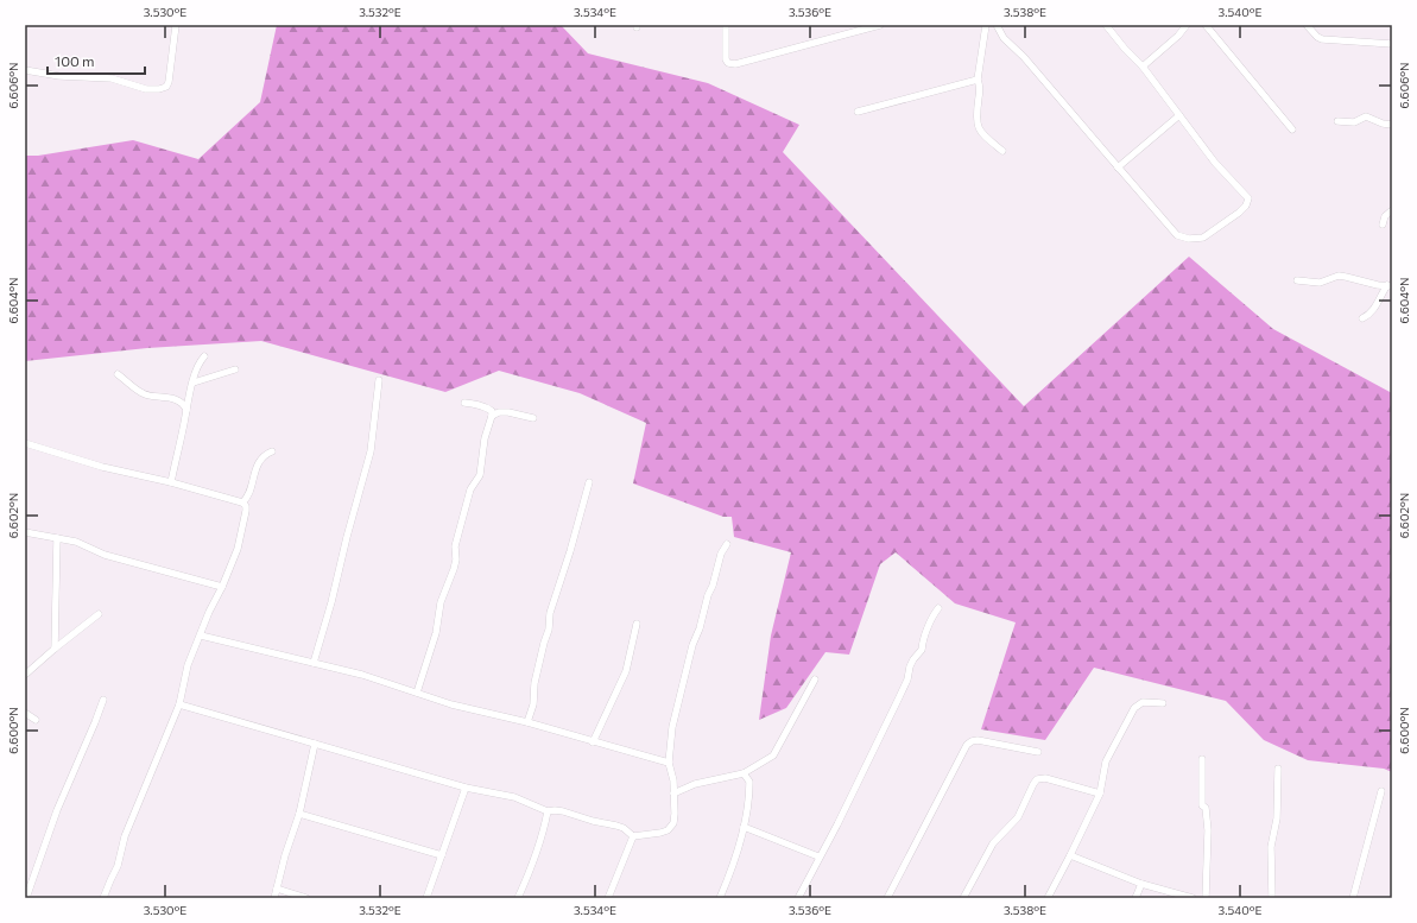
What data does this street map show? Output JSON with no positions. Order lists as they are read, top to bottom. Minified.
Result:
{"scale_bar":"100 m","coordinates":["3.530°E","3.532°E","3.534°E","3.536°E","3.538°E","3.540°E","6.606°N","6.604°N","6.602°N","6.600°N"]}
